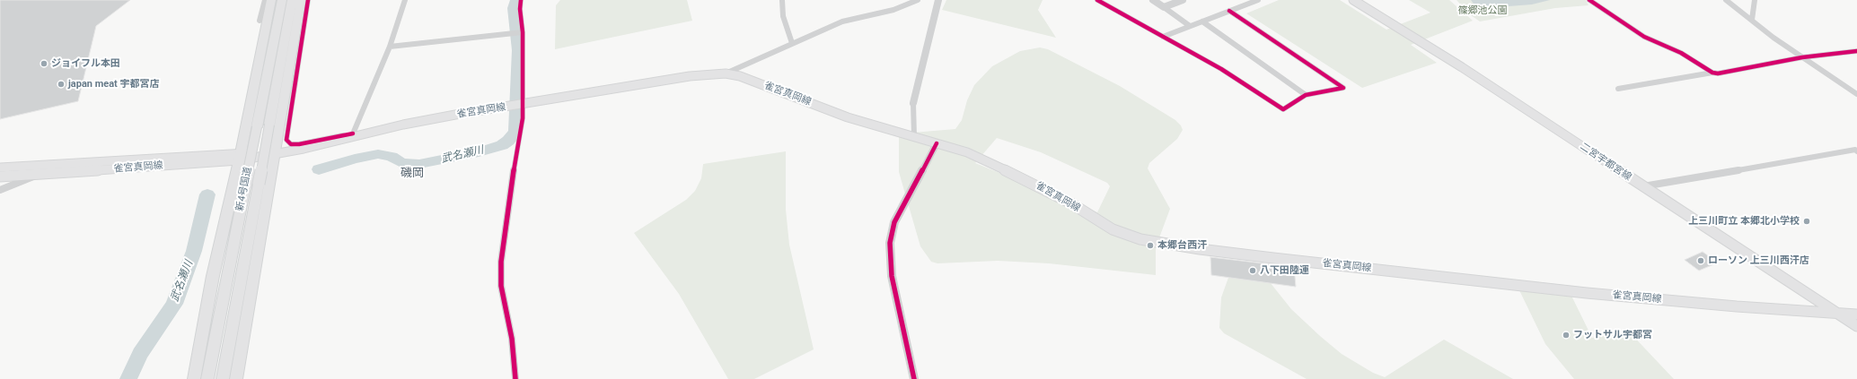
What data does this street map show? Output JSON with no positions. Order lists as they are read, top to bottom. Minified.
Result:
{"streets":{"highway":["新4号国道"],"main road":["雀宮真岡線","二宮宇都宮線"]},"crossings":[["雀宮真岡線","二宮宇都宮線"]],"districts":["磯岡"],"water":["武名瀬川"],"parks":["篠郷池公園"],"places":["ジョイフル本田","japan meat 宇都宮店","上三川町立 本郷北小学校","本郷台西汗","ローソン 上三川西汗店","八下田陸運","フットサル宇都宮"]}
